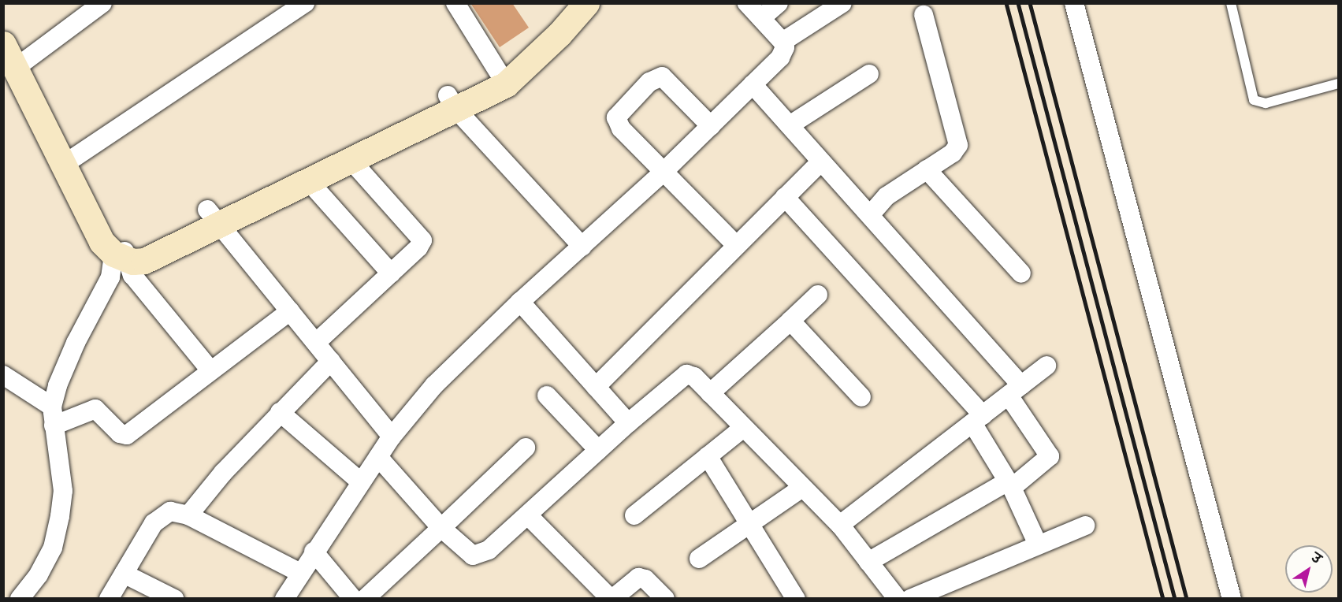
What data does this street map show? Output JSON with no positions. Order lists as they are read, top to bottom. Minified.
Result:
{"north":"top right"}
